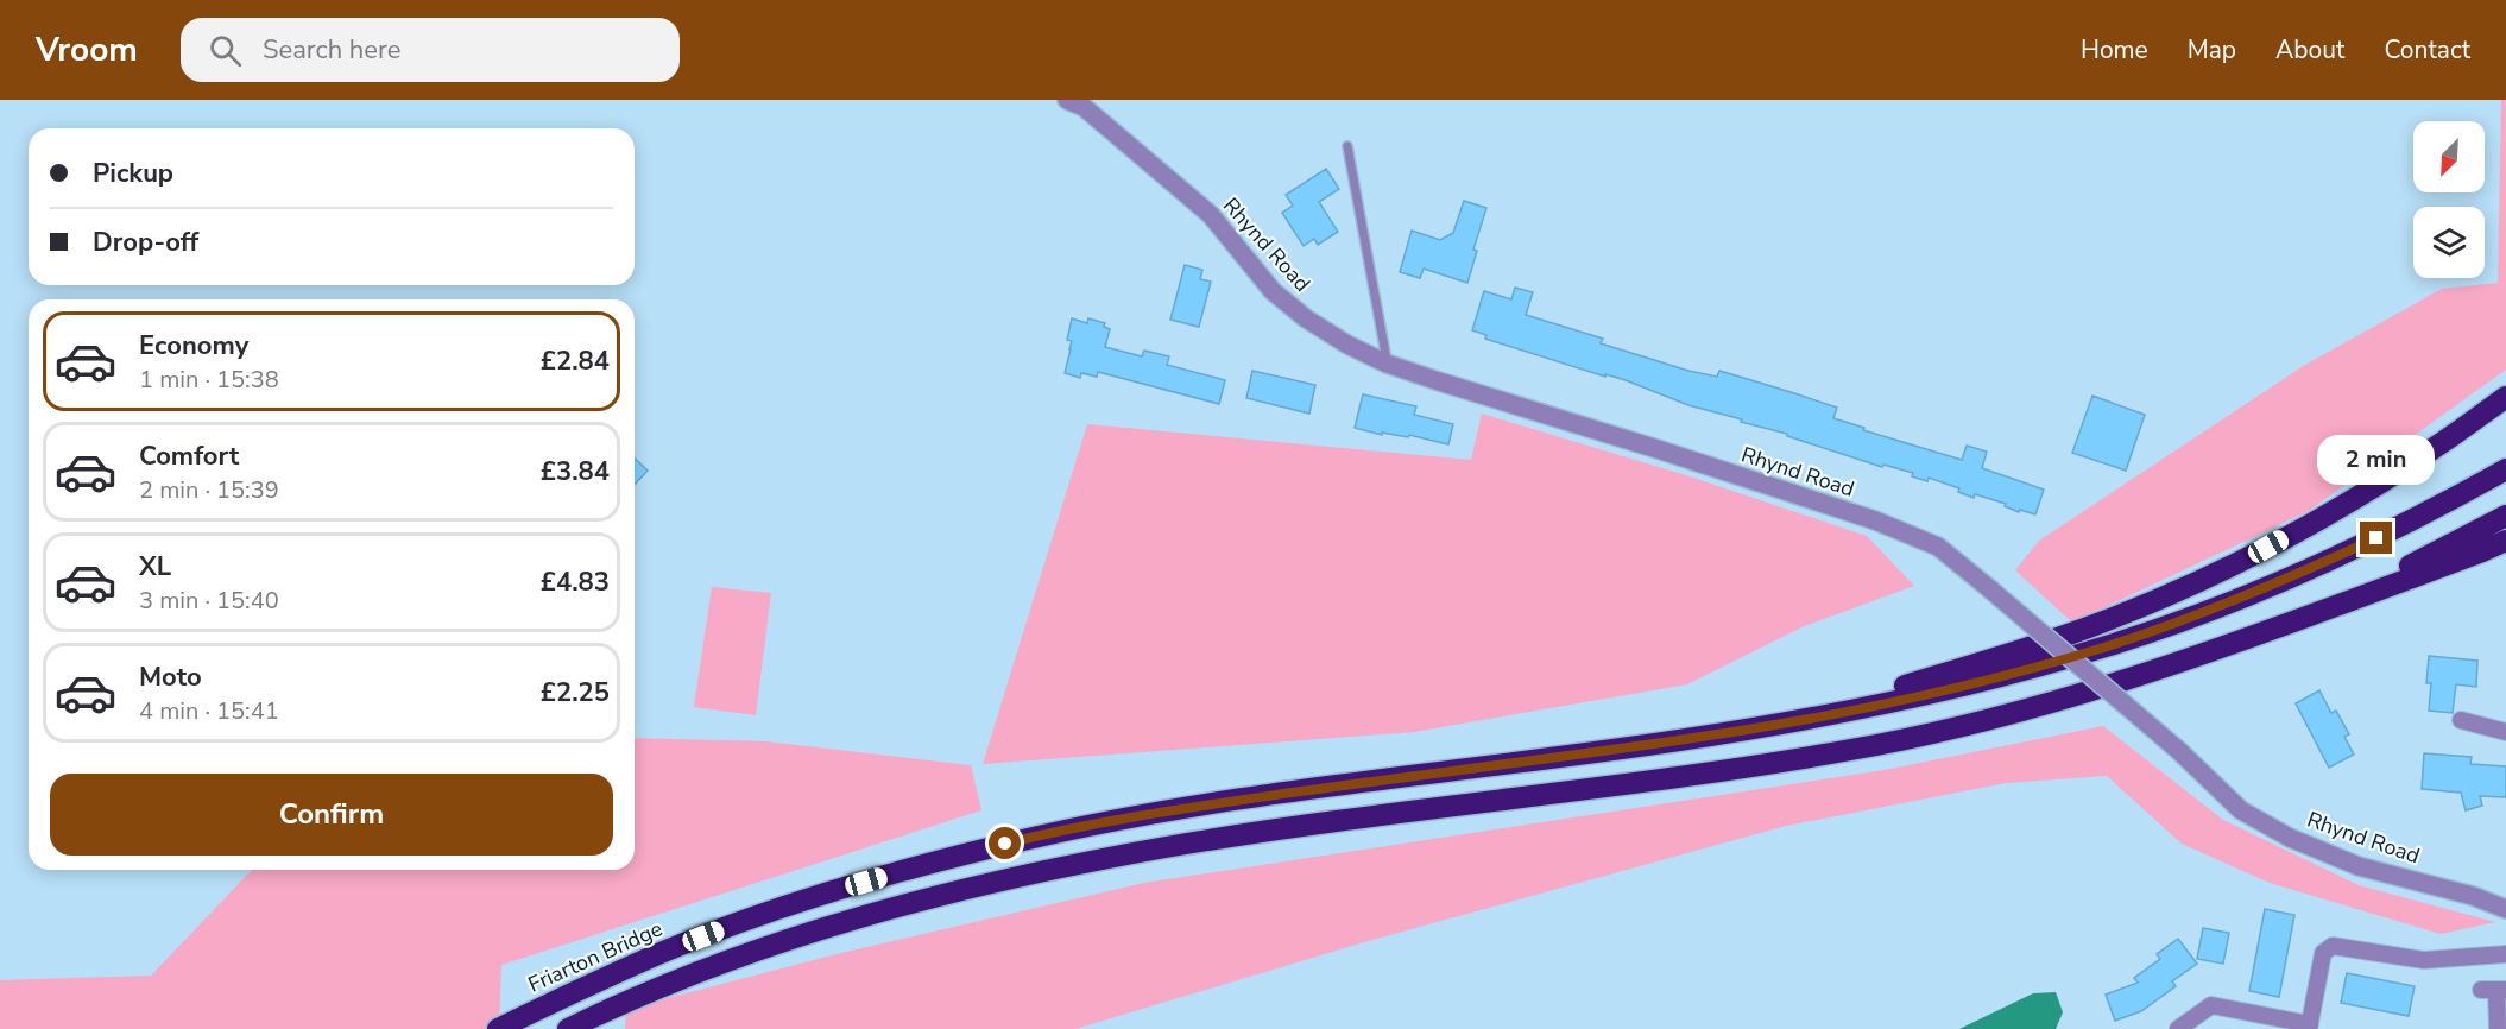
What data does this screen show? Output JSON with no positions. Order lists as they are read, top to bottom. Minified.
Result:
{"streets":{"highway":["Friarton Bridge"],"street":["Rhynd Road"]},"north":"bottom left","page":{"header":"Vroom","search":"Search here","nav":["Home","Map","About","Contact"],"banner":["Pickup","Drop-off"],"list":[{"name":"Economy","note":"1 min · 15:38","value":"£2.84"},{"name":"Comfort","note":"2 min · 15:39","value":"£3.84"},{"name":"XL","note":"3 min · 15:40","value":"£4.83"},{"name":"Moto","note":"4 min · 15:41","value":"£2.25"}],"bubble":"2 min","buttons":"Confirm"}}
